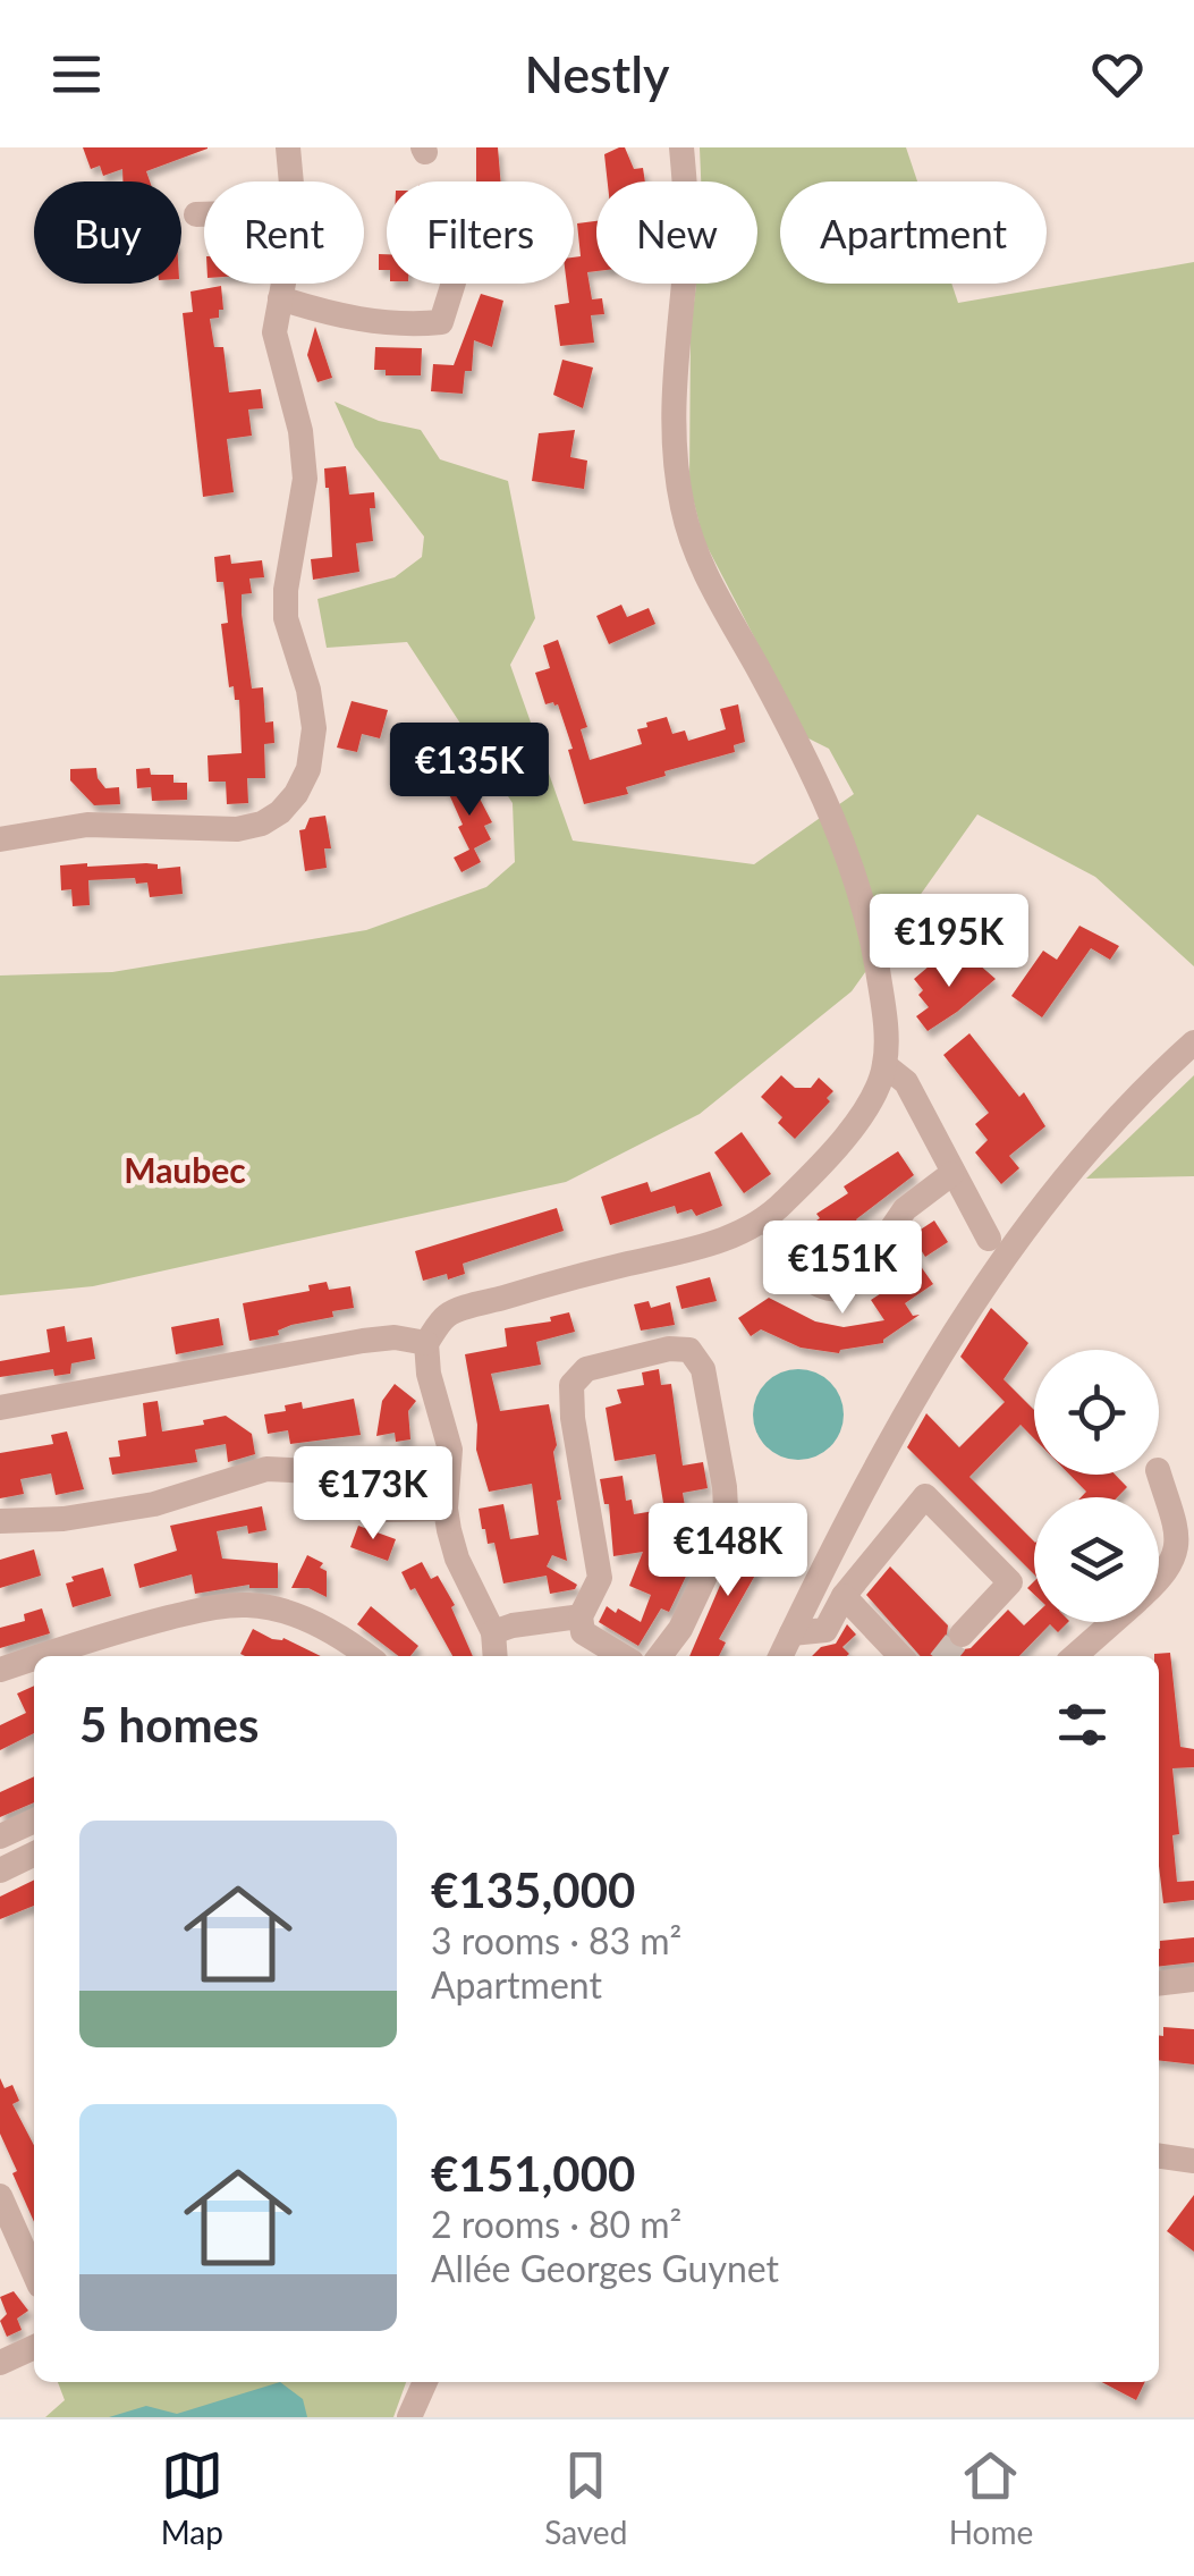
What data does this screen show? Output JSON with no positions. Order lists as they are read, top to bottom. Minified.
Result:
{"districts":["Maubec"],"page":{"header":"Nestly","chip":["Buy","Rent","Filters","New","Apartment"],"price":["€135K","€195K","€151K","€173K","€148K"],"heading":"5 homes","list":[{"name":"€135,000","note":"3 rooms · 83 m² · Apartment"},{"name":"€151,000","note":"2 rooms · 80 m² · Allée Georges Guynet"}],"tabs":["Map","Saved","Home"]}}
